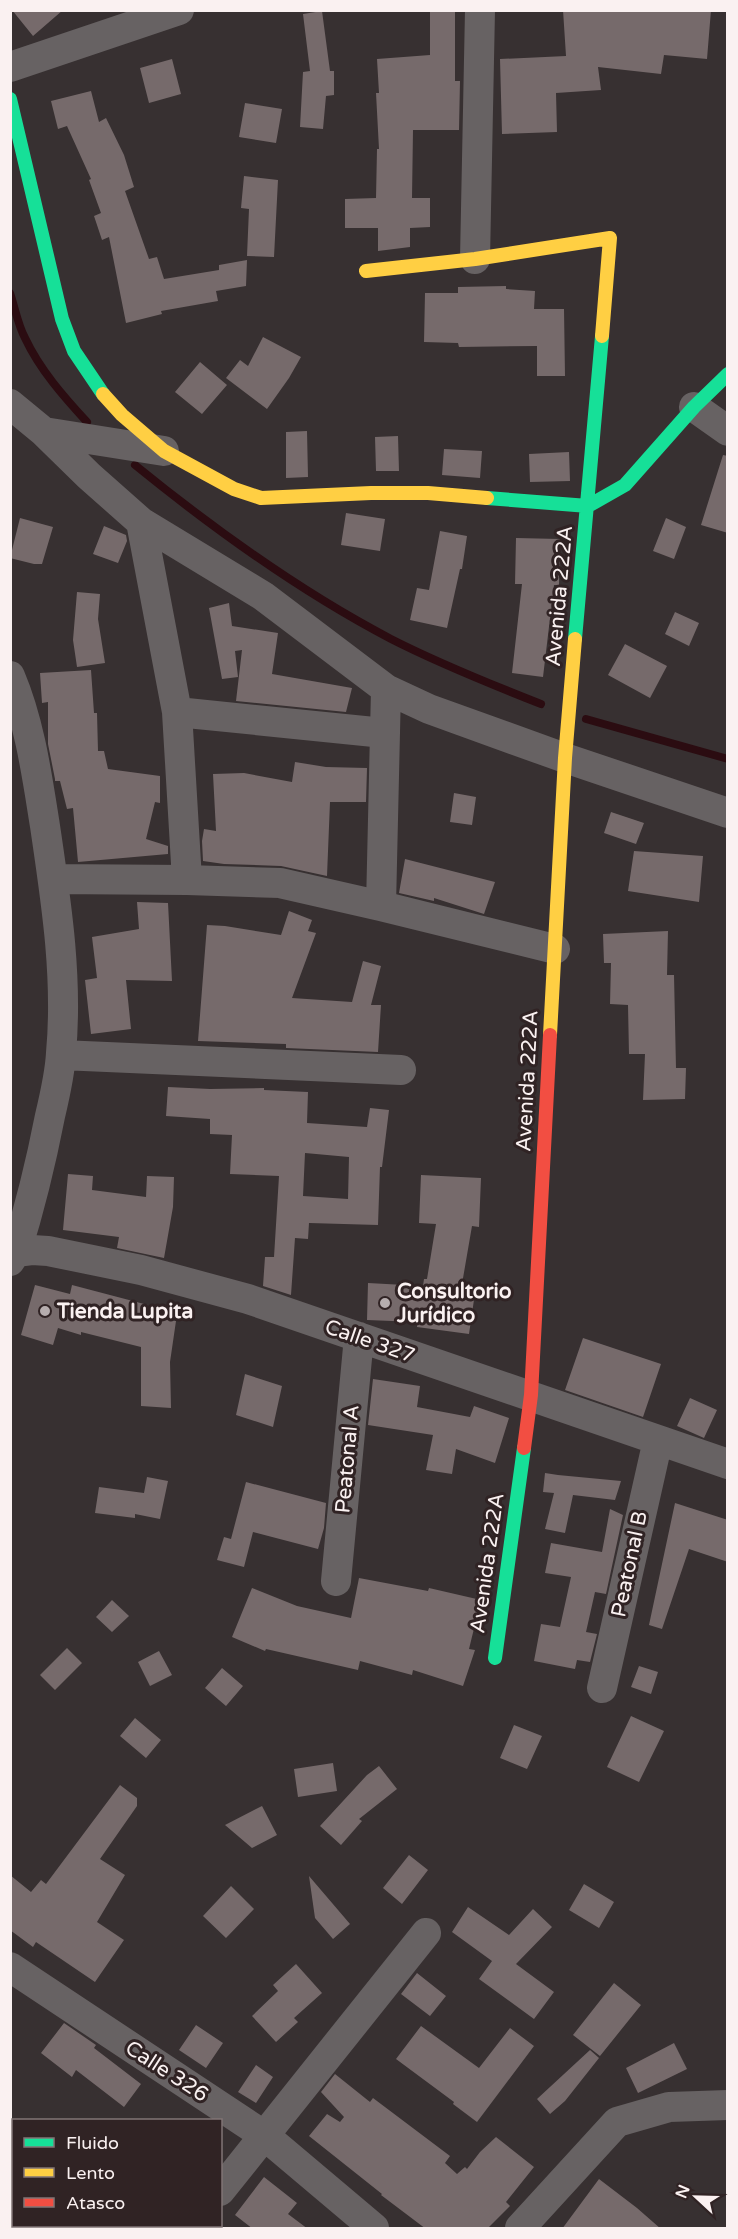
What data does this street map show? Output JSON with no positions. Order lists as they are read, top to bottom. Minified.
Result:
{"streets":{"street":["Avenida 222A","Calle 327","Peatonal A","Peatonal B","Calle 326"]},"crossings":[["Avenida 222A","Calle 327"],["Calle 327","Peatonal A"],["Calle 327","Peatonal B"]],"places":["Consultorio Jurídico","Tienda Lupita"],"legend":["Fluido","Lento","Atasco"],"north":"left"}
